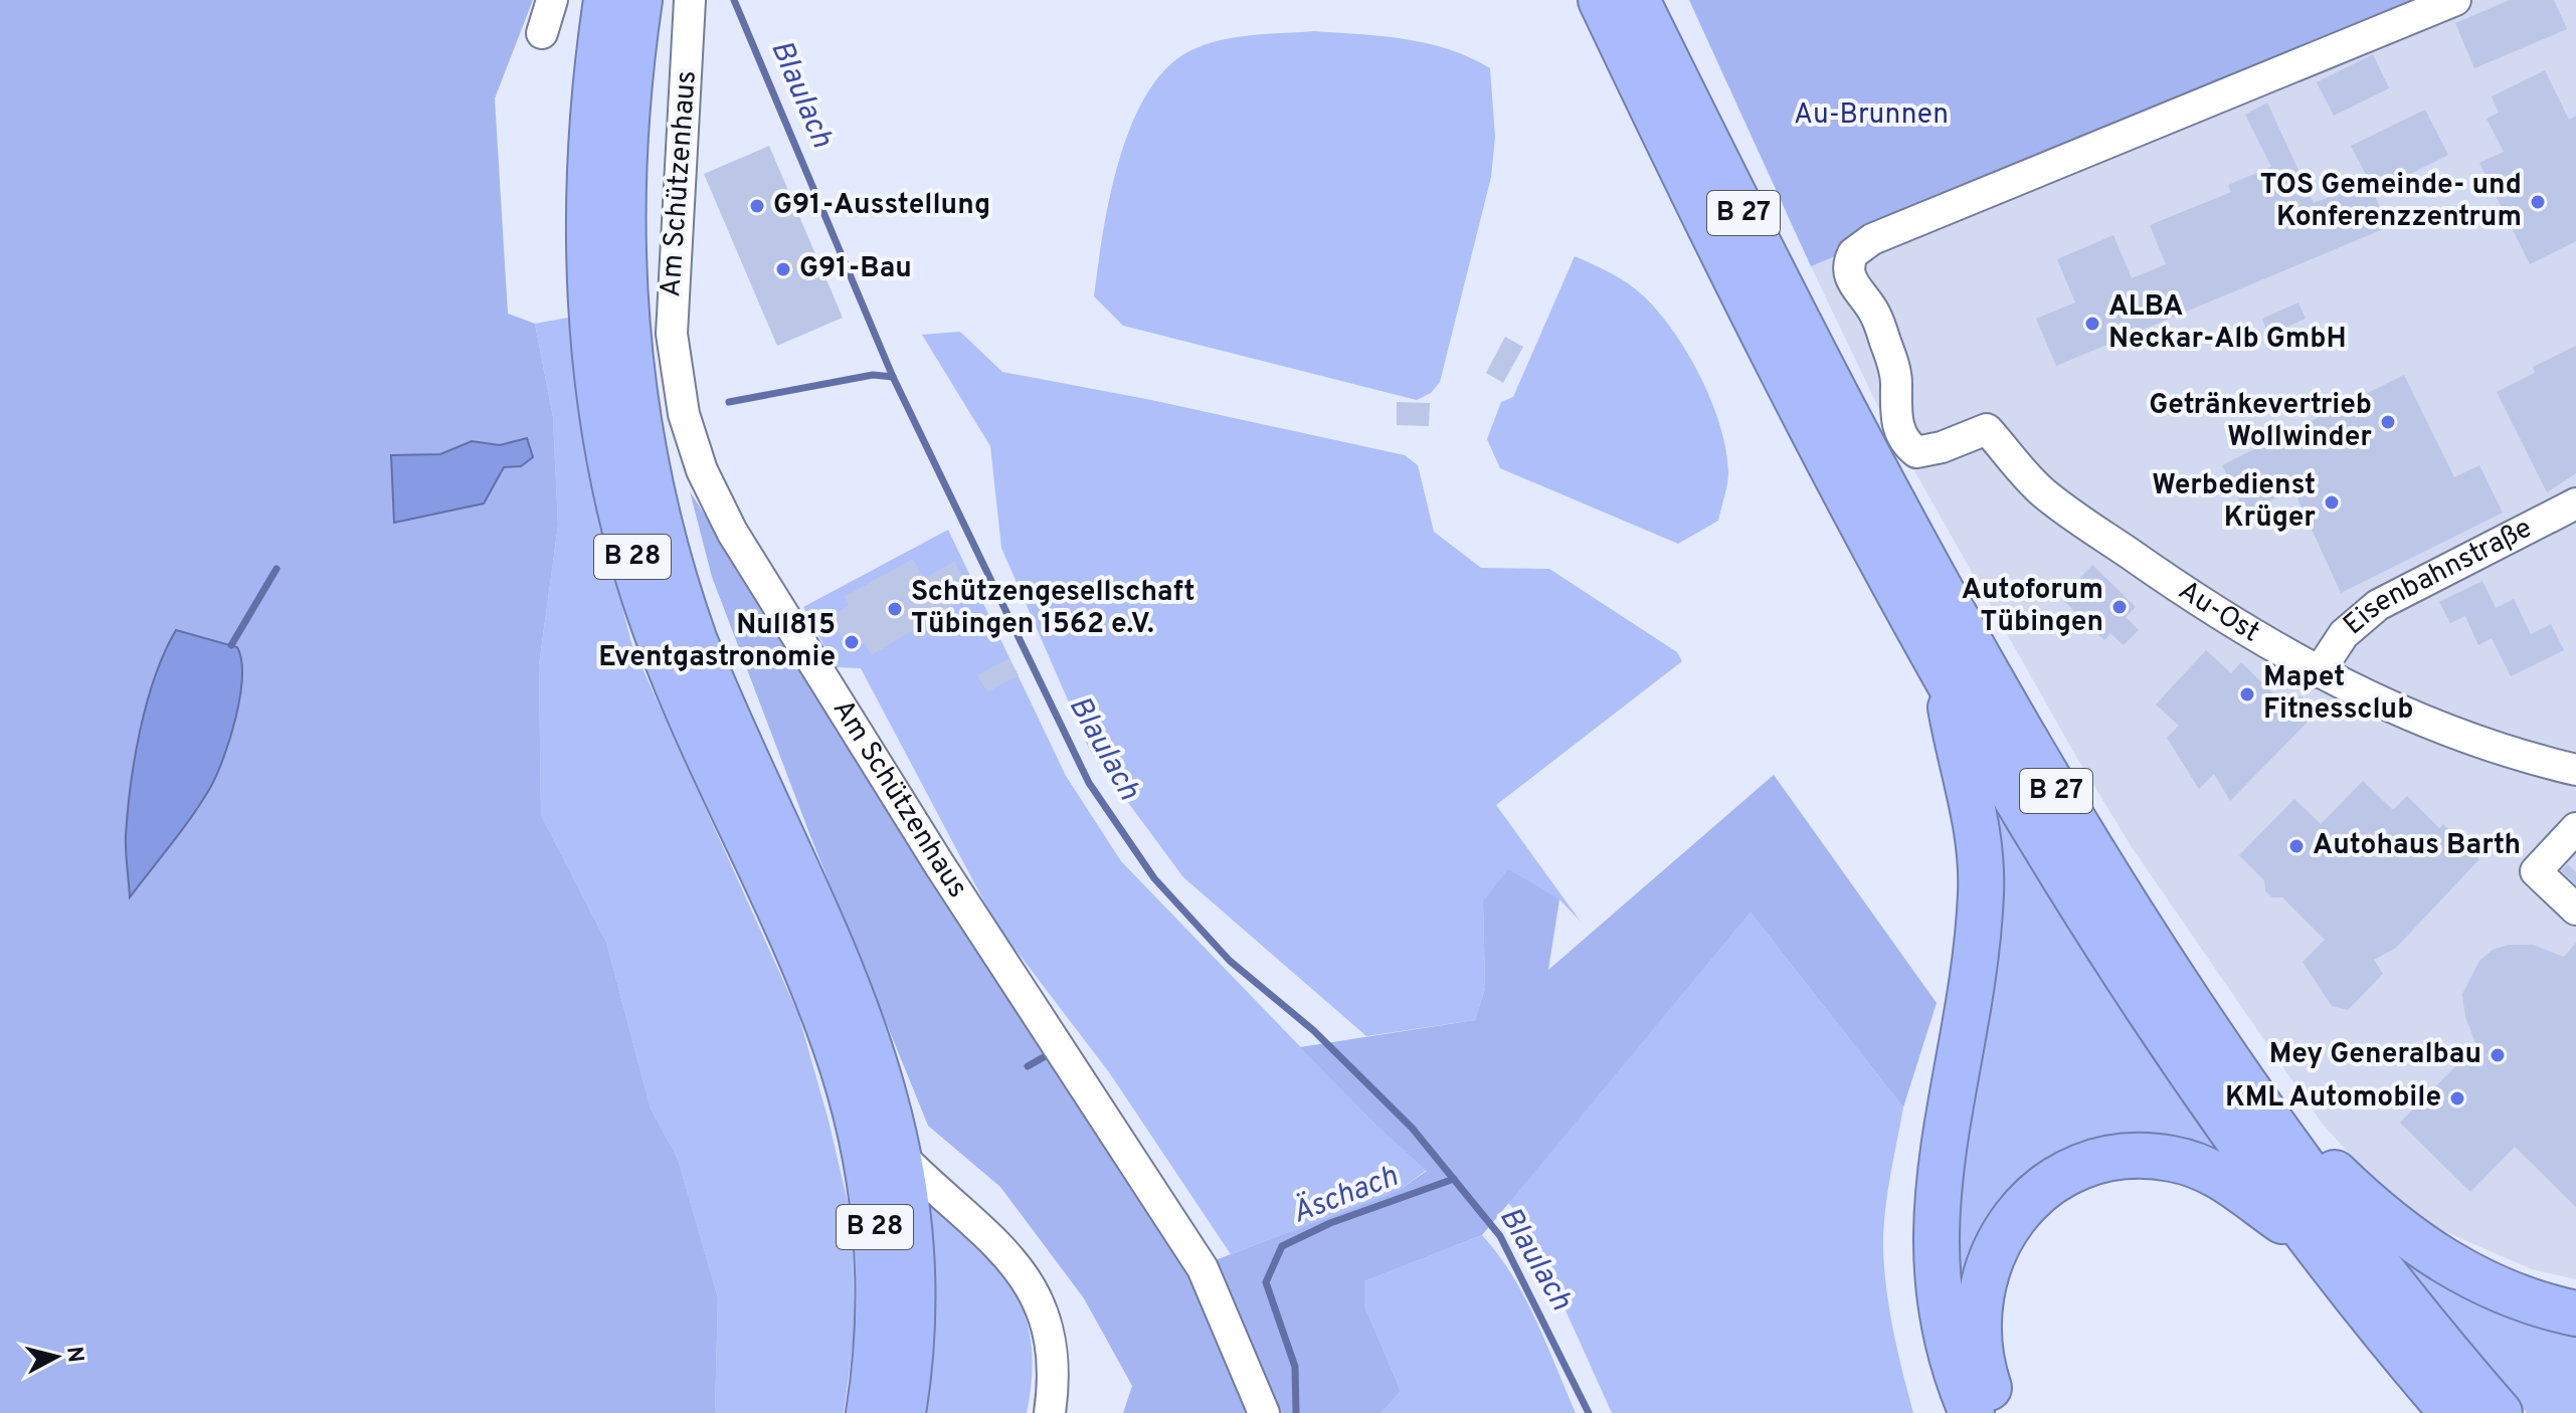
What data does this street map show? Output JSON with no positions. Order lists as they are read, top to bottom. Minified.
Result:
{"streets":{"highway":["B 27","B 28"],"street":["Am Schützenhaus","Eisenbahnstraße","Au-Ost"]},"crossings":[["Eisenbahnstraße","Au-Ost"]],"water":["Blaulach","Äschach"],"parks":["Au-Brunnen"],"places":["TOS Gemeinde- und Konferenzzentrum","G91-Ausstellung","G91-Bau","ALBA Neckar-Alb GmbH","Getränkevertrieb Wollwinder","Werbedienst Krüger","Autoforum Tübingen","Schützengesellschaft Tübingen 1562 e.V.","Null815 Eventgastronomie","Mapet Fitnessclub","Autohaus Barth","Mey Generalbau","KML Automobile"],"north":"right"}
